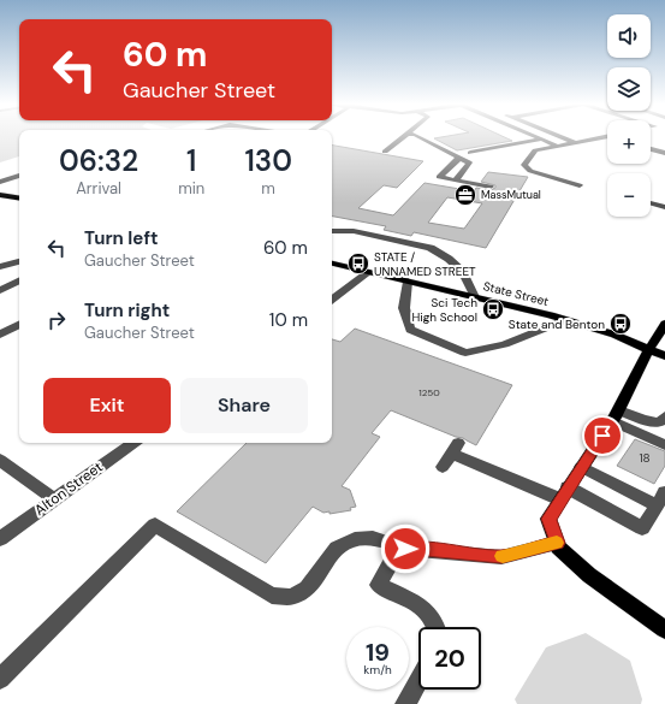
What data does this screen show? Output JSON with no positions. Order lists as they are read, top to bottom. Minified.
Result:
{"streets":{"main road":["State Street"],"street":["Alton Street"]},"places":{"office":["MassMutual"],"bus stop":["STATE / UNNAMED STREET","Sci Tech High School","State and Benton"]},"house_numbers":["1250","18"],"page":{"map_buttons":["+","−"],"turn":["60 m","Gaucher Street"],"eta":["06:32","Arrival","1","min","130","m"],"list":[{"name":"Turn left","note":"Gaucher Street","value":"60 m"},{"name":"Turn right","note":"Gaucher Street","value":"10 m"}],"buttons":["Exit","Share"],"speed":"19 km/h","limit":"20"}}
